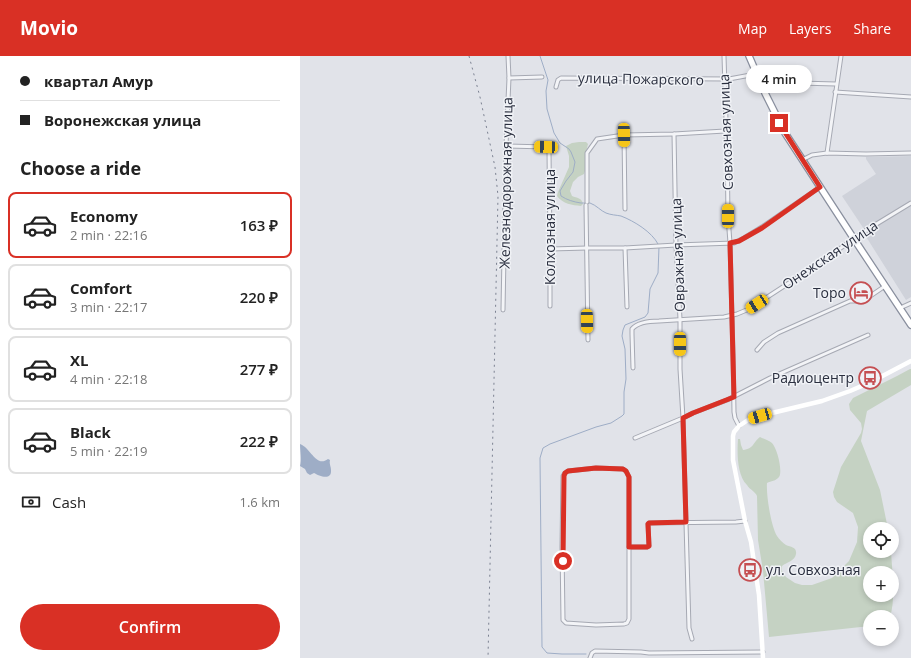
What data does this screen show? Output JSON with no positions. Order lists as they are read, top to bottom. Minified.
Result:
{"streets":{"street":["улица Пожарского","Совхозная улица","Железнодорожная улица","Колхозная улица","Овражная улица","Онежская улица"]},"crossings":[["улица Пожарского","Совхозная улица"],["Совхозная улица","Онежская улица"],["Железнодорожная улица","Колхозная улица"],["Овражная улица","Онежская улица"]],"places":{"hotel":["Торо"],"bus stop":["Радиоцентр","ул. Совхозная"]},"page":{"header":"Movio","nav":["Map","Layers","Share"],"banner":["квартал Амур","Воронежская улица"],"bubble":"4 min","heading":"Choose a ride","list":[{"name":"Economy","note":"2 min · 22:16","value":"163 ₽"},{"name":"Comfort","note":"3 min · 22:17","value":"220 ₽"},{"name":"XL","note":"4 min · 22:18","value":"277 ₽"},{"name":"Black","note":"5 min · 22:19","value":"222 ₽"}],"pay":["Cash","1.6 km"],"map_buttons":["+","−"],"buttons":"Confirm"}}
